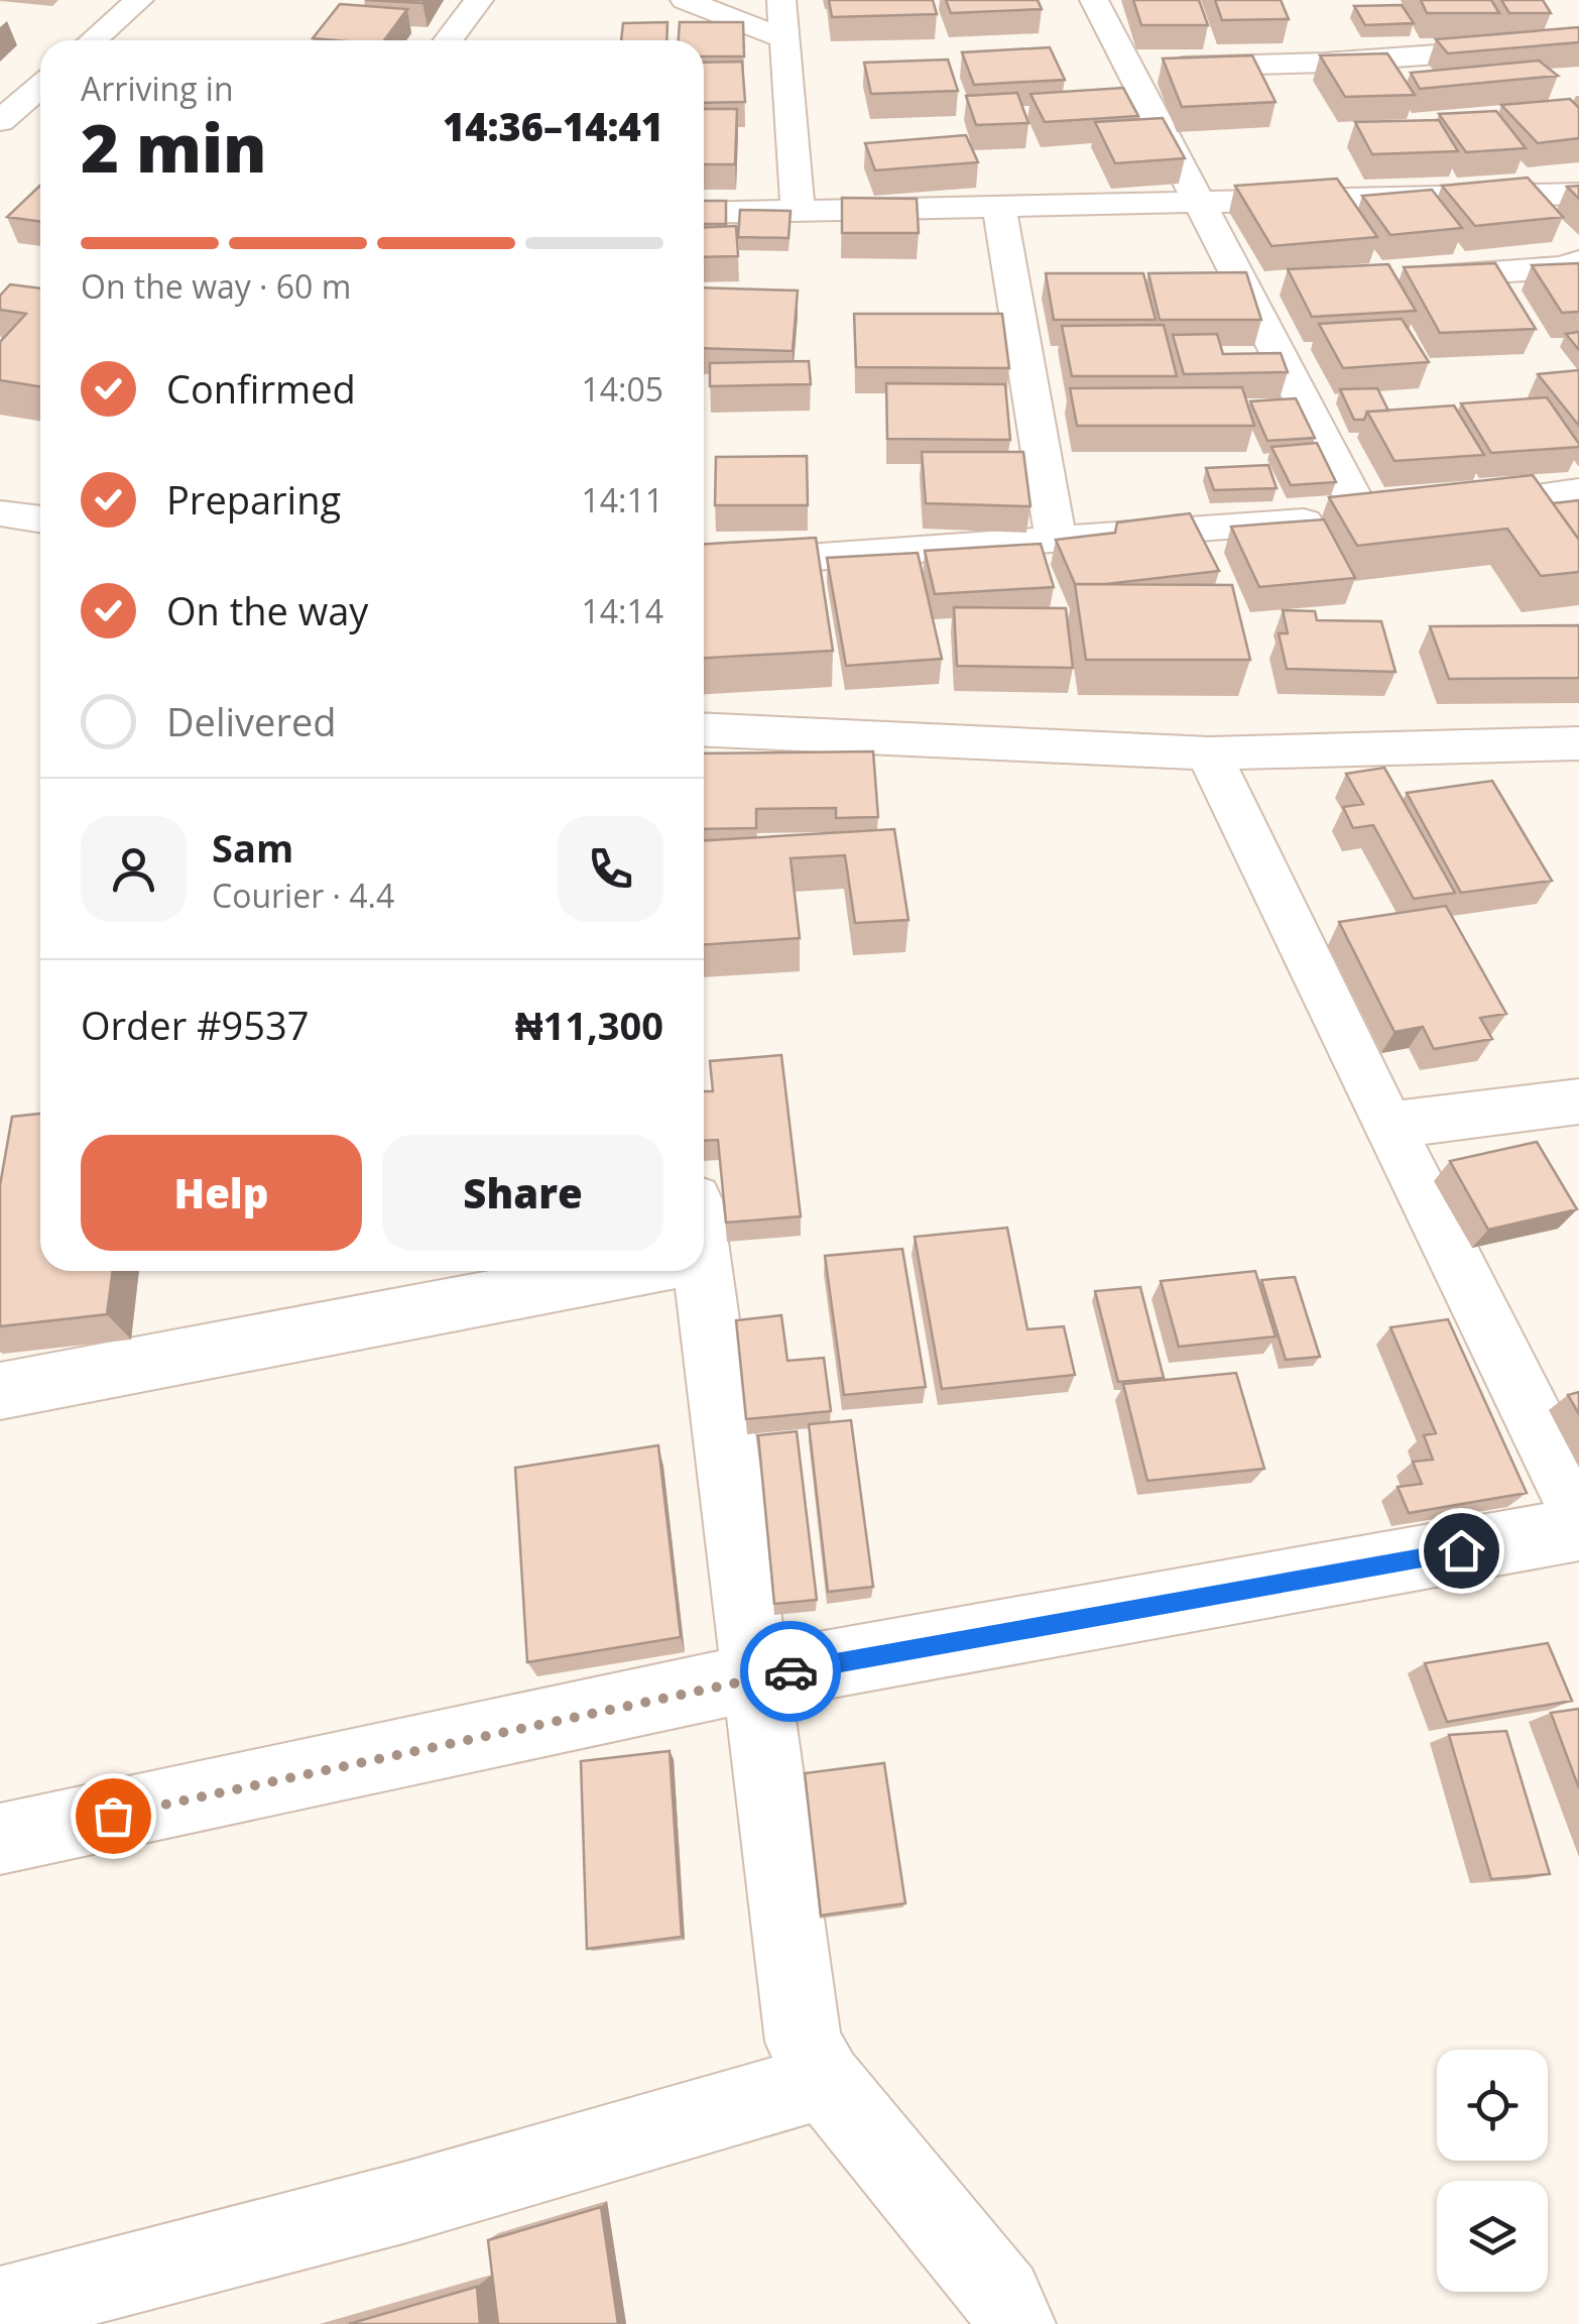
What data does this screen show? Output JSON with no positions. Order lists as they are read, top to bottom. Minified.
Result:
{"page":{"heading":["2 min","Arriving in","14:36–14:41"],"panel":["Sam","Courier · 4.4","Order #9537","₦11,300"],"bar":"On the way · 60 m","list":[["Confirmed","14:05"],["Preparing","14:11"],["On the way","14:14"],"Delivered"],"buttons":["Help","Share"]}}
